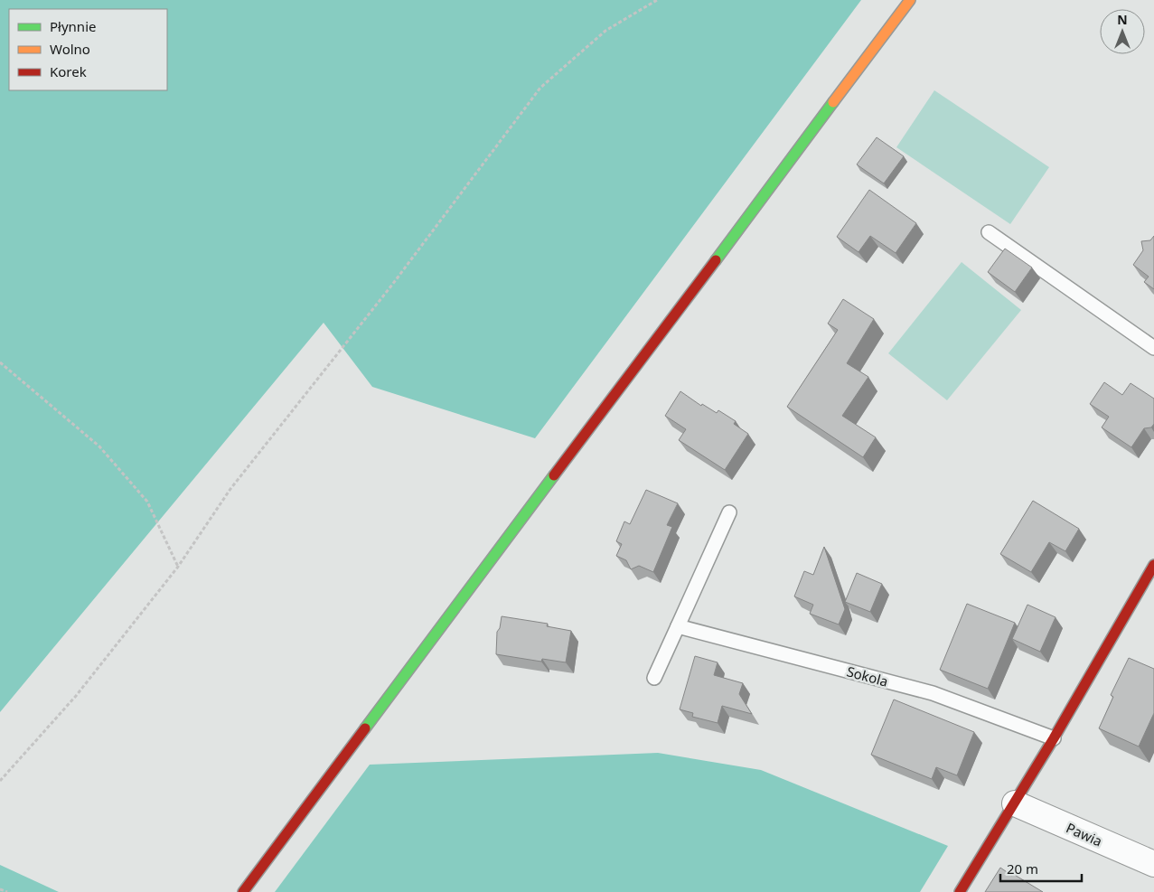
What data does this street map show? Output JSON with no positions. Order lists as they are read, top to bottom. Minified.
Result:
{"streets":{"street":["Pawia"],"lane":["Sokola"]},"legend":["Płynnie","Wolno","Korek"],"scale_bar":"20 m","north":"top"}
